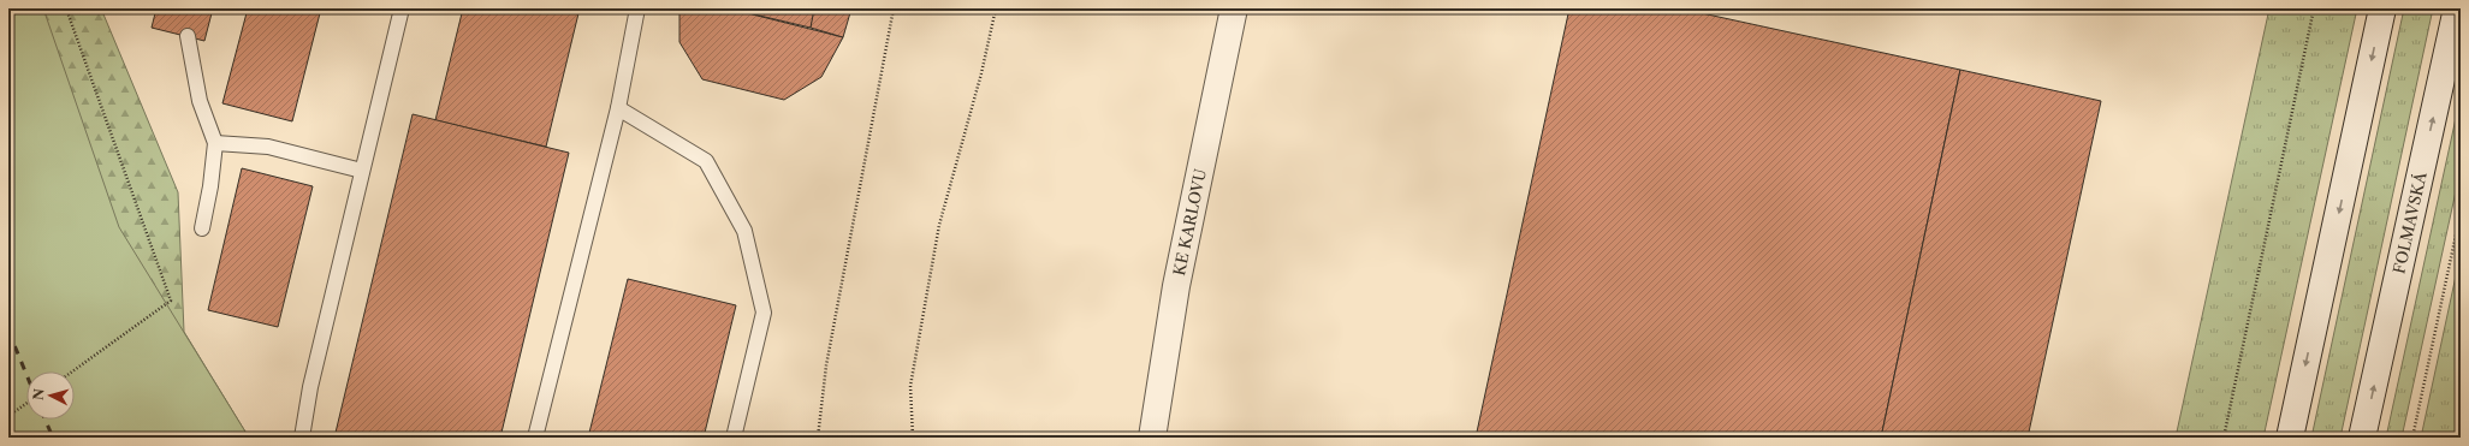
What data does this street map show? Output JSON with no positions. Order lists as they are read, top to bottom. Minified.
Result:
{"streets":{"main road":["KE KARLOVU","FOLMAVSKÁ"]},"north":"left"}
